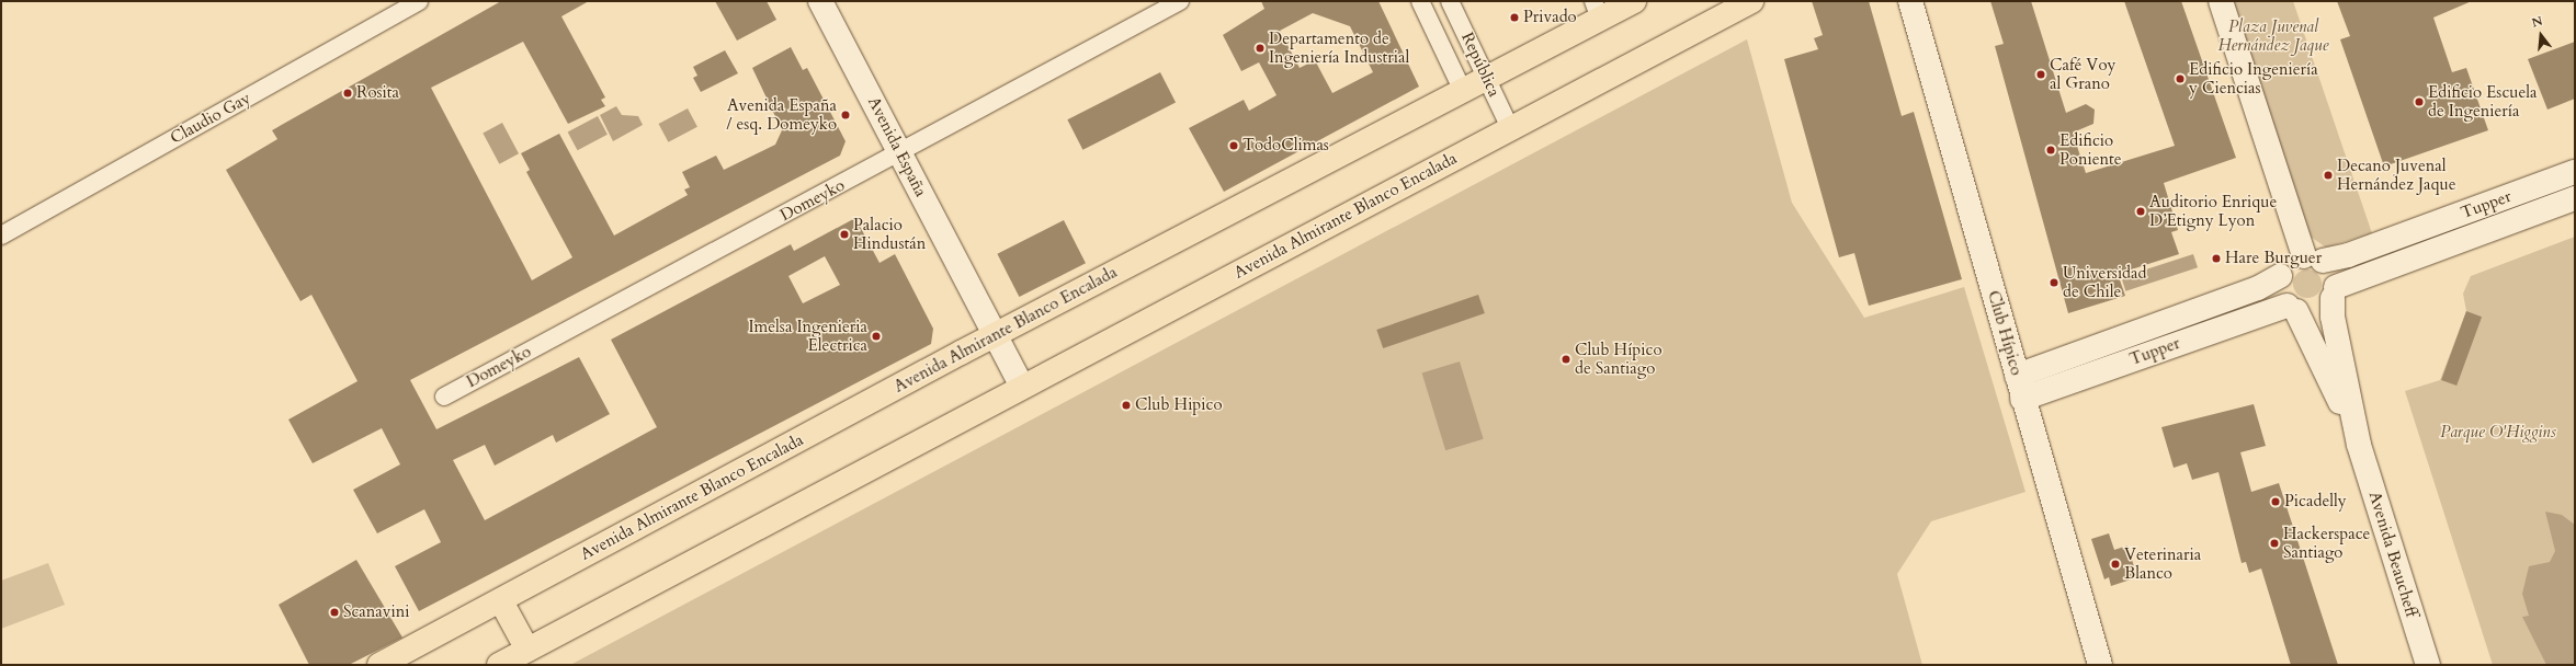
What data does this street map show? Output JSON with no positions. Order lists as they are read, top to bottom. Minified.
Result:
{"streets":{"main road":["Avenida España","Tupper","Avenida Almirante Blanco Encalada","Club Hípico","Avenida Beaucheff"],"street":["República","Claudio Gay","Domeyko"]},"crossings":[["República","Avenida Almirante Blanco Encalada"],["Avenida España","Domeyko"],["Avenida España","Avenida Almirante Blanco Encalada"],["Tupper","Club Hípico"],["Tupper","Avenida Beaucheff"]],"parks":["Plaza Juvenal Hernández Jaque","Parque O'Higgins"],"places":["Privado","Departamento de Ingeniería Industrial","Café Voy al Grano","Edificio Ingeniería y Ciencias","Rosita","Edificio Escuela de Ingeniería","Avenida España / esq. Domeyko","TodoClimas","Edificio Poniente","Decano Juvenal Hernández Jaque","Auditorio Enrique D’Etigny Lyon","Palacio Hindustán","Hare Burguer","Universidad de Chile","Imelsa Ingenieria Electrica","Club Hípico de Santiago","Club Hipico","Picadelly","Hackerspace Santiago","Veterinaria Blanco","Scanavini"],"north":"top"}
